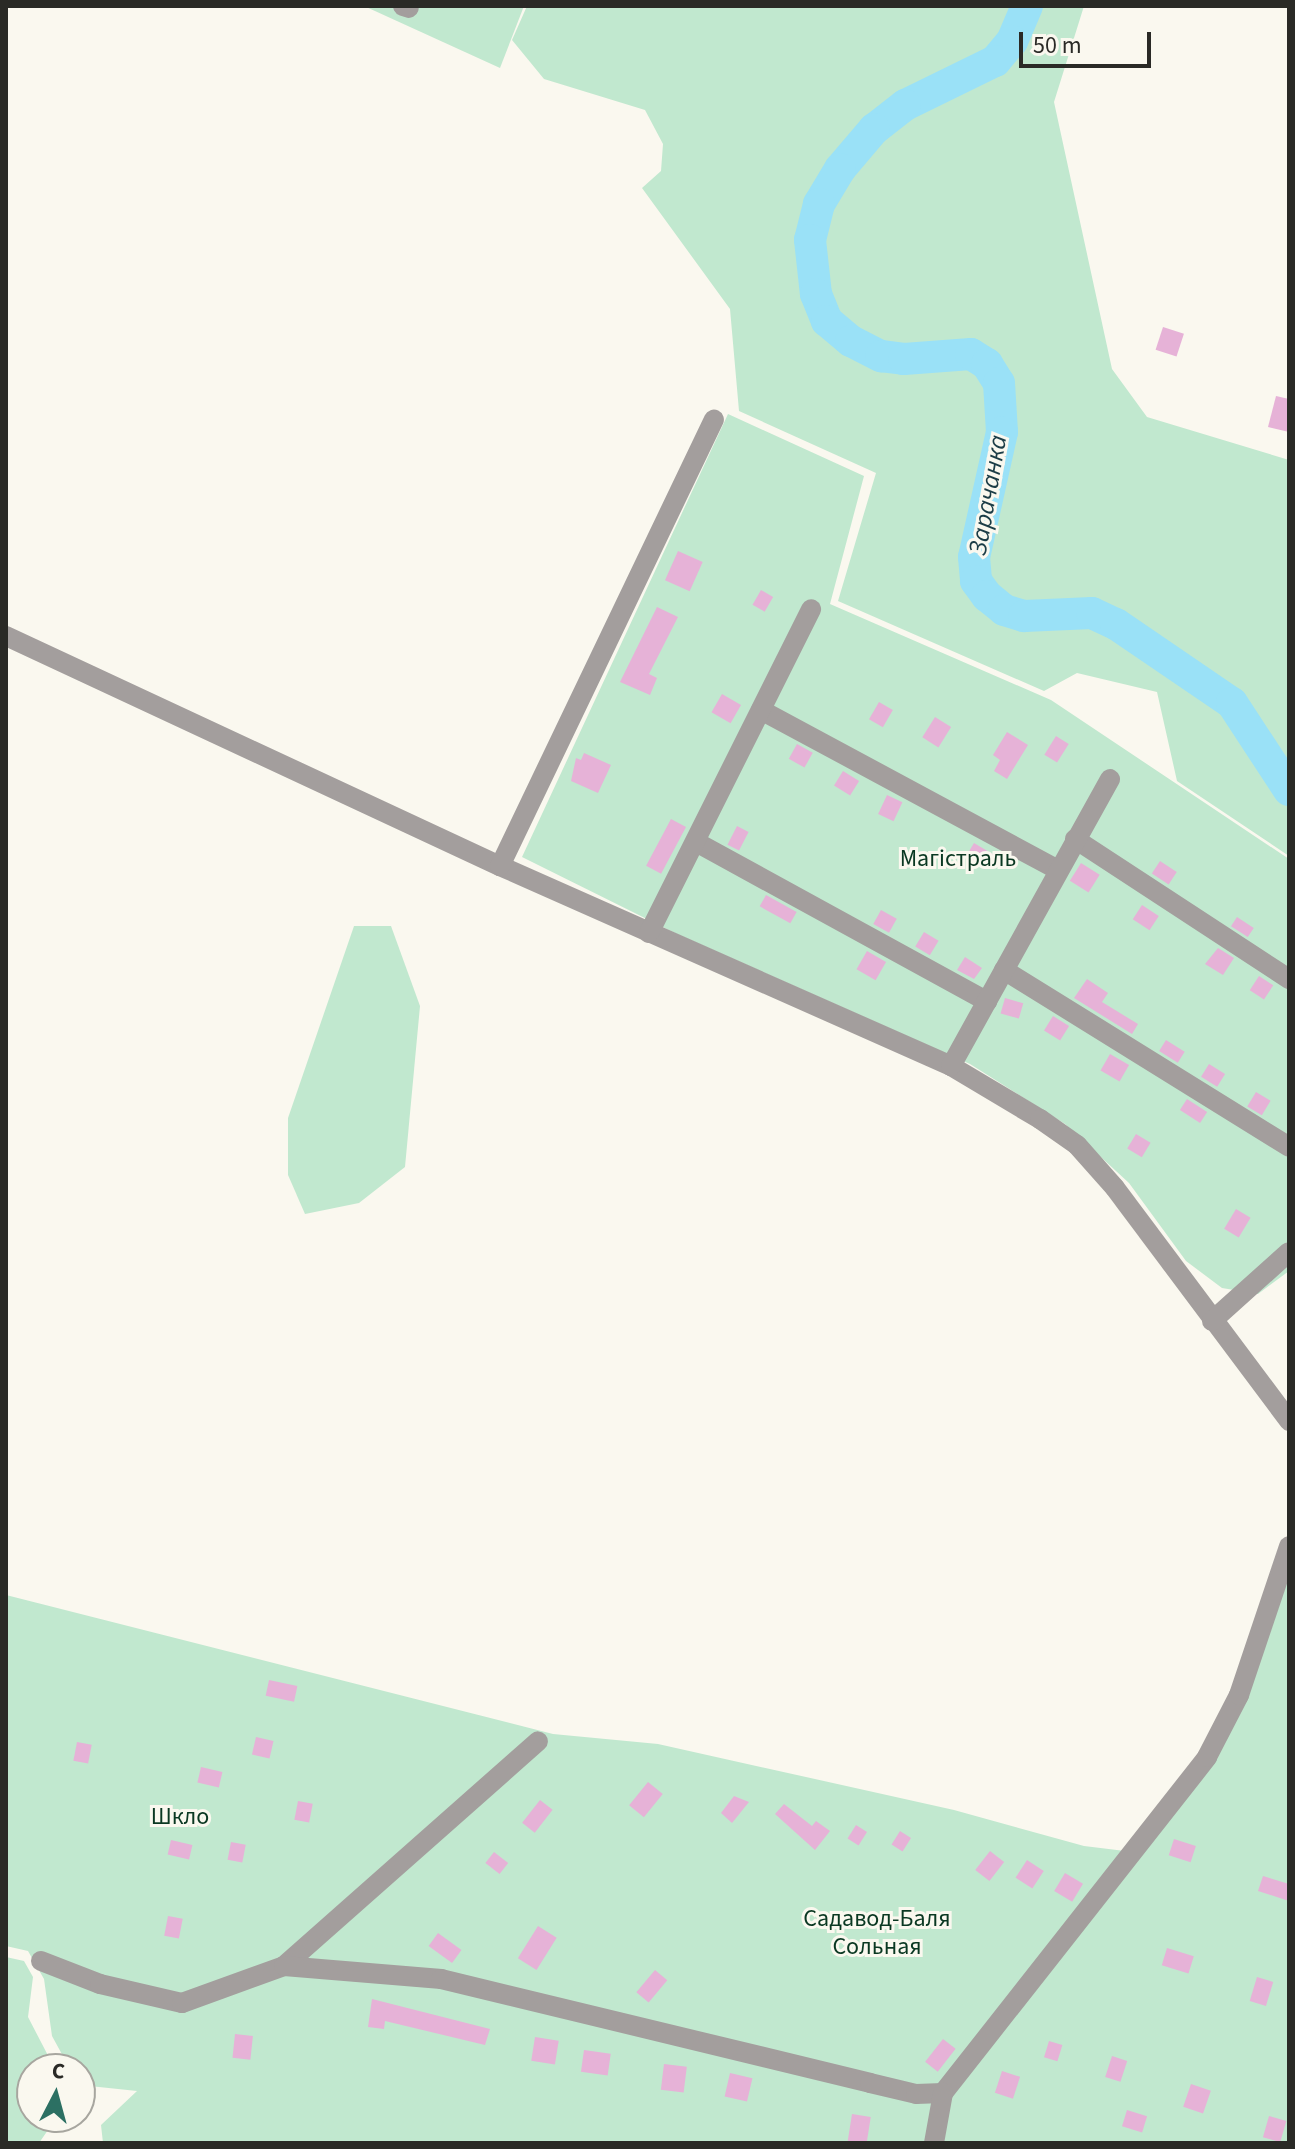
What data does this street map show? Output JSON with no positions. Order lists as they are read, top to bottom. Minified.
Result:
{"water":["Зарачанка"],"parks":["Магістраль","Шкло","Садавод-Баля Сольная"],"scale_bar":"50 m","north":"top"}
